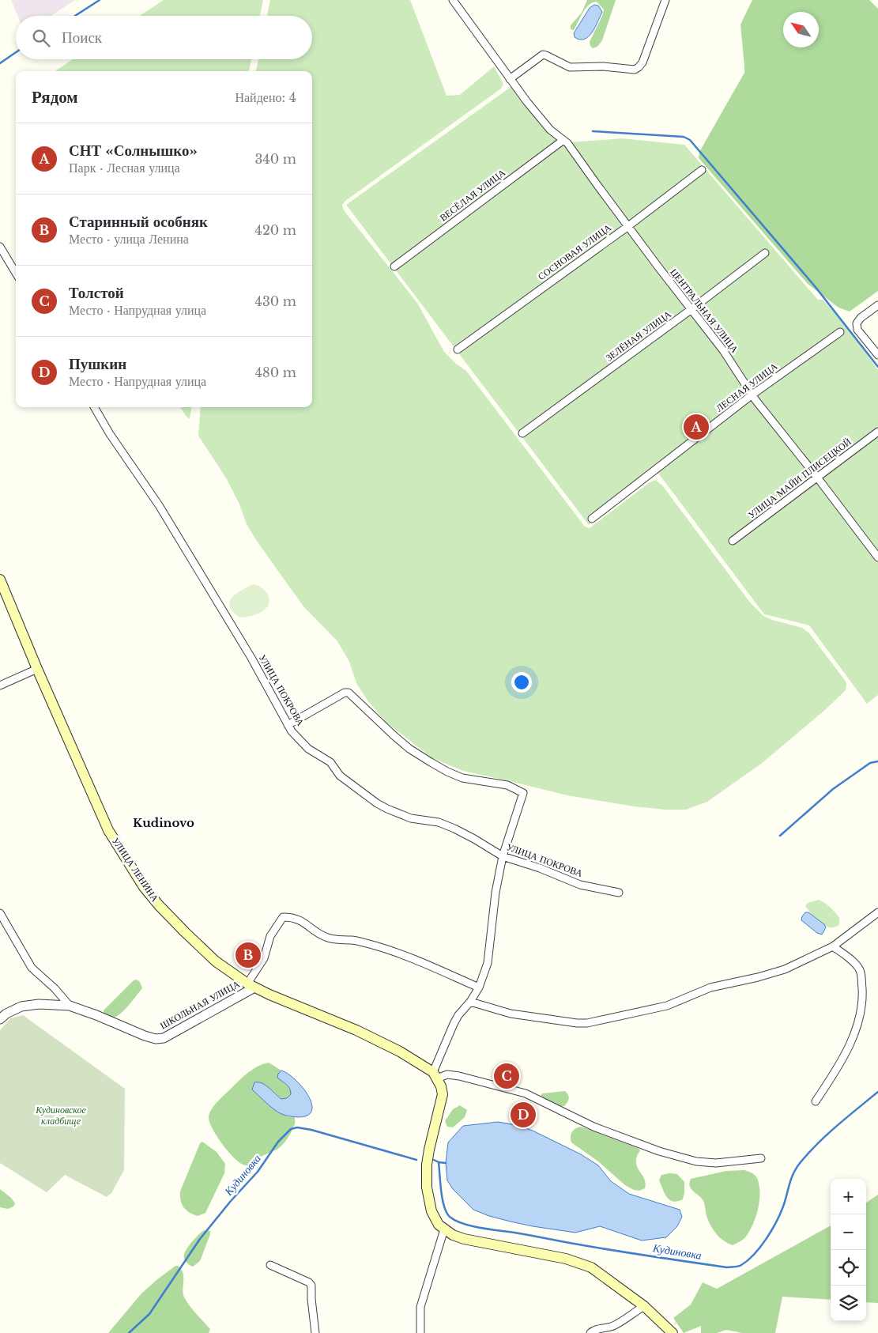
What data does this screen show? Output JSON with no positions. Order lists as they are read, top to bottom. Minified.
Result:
{"streets":{"main road":["УЛИЦА ЛЕНИНА"],"street":["ВЕСЁЛАЯ УЛИЦА","СОСНОВАЯ УЛИЦА","ЦЕНТРАЛЬНАЯ УЛИЦА","ЗЕЛЁНАЯ УЛИЦА","ЛЕСНАЯ УЛИЦА","УЛИЦА МАЙИ ПЛИСЕЦКОЙ","УЛИЦА ПОКРОВА","ШКОЛЬНАЯ УЛИЦА"]},"crossings":[["ВЕСЁЛАЯ УЛИЦА","ЦЕНТРАЛЬНАЯ УЛИЦА"],["СОСНОВАЯ УЛИЦА","ЦЕНТРАЛЬНАЯ УЛИЦА"],["ЦЕНТРАЛЬНАЯ УЛИЦА","ЗЕЛЁНАЯ УЛИЦА"],["ЦЕНТРАЛЬНАЯ УЛИЦА","ЛЕСНАЯ УЛИЦА"],["ЦЕНТРАЛЬНАЯ УЛИЦА","УЛИЦА МАЙИ ПЛИСЕЦКОЙ"],["УЛИЦА ЛЕНИНА","ШКОЛЬНАЯ УЛИЦА"]],"districts":["Kudinovo"],"water":["Кудиновка"],"parks":["Кудиновское кладбище"],"north":"top left","page":{"search":"Поиск","heading":["Рядом","Найдено: 4"],"list":[{"mark":"A","name":"СНТ «Солнышко»","note":"Парк · Лесная улица","value":"340 m"},{"mark":"B","name":"Старинный особняк","note":"Место · улица Ленина","value":"420 m"},{"mark":"C","name":"Толстой","note":"Место · Напрудная улица","value":"430 m"},{"mark":"D","name":"Пушкин","note":"Место · Напрудная улица","value":"480 m"}],"pins":["A","B","C","D"],"map_buttons":["+","−"]}}
